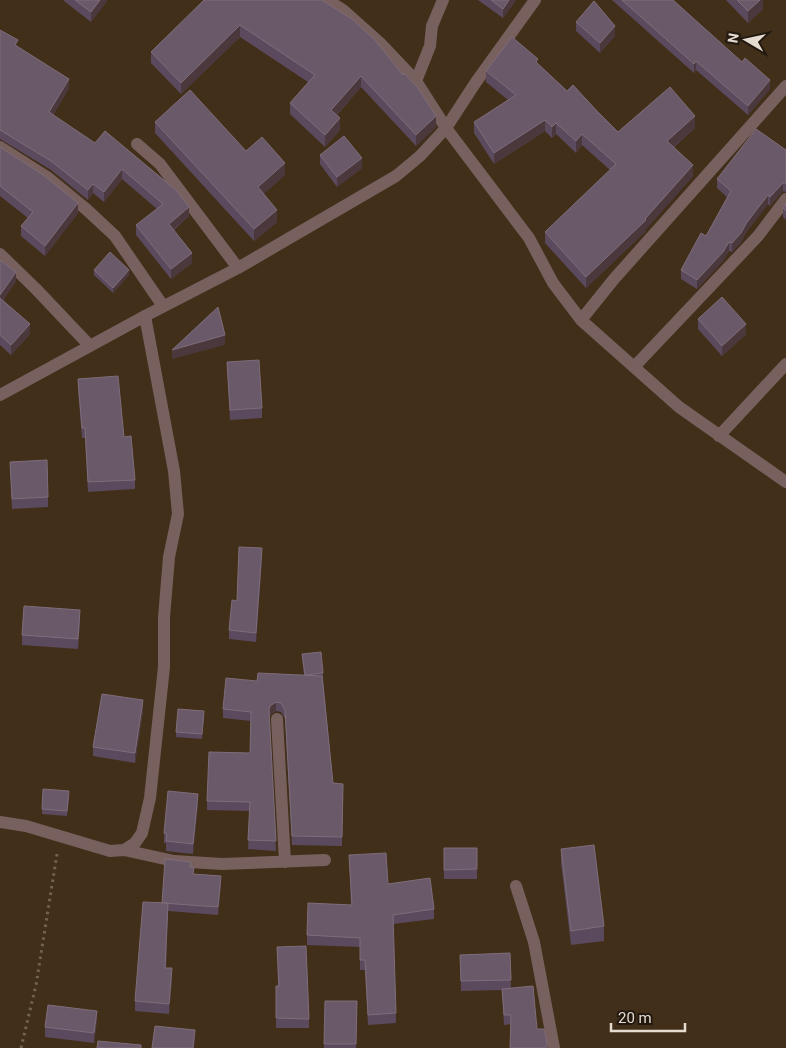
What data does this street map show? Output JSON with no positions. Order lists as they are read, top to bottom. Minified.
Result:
{"scale_bar":"20 m","north":"left"}
